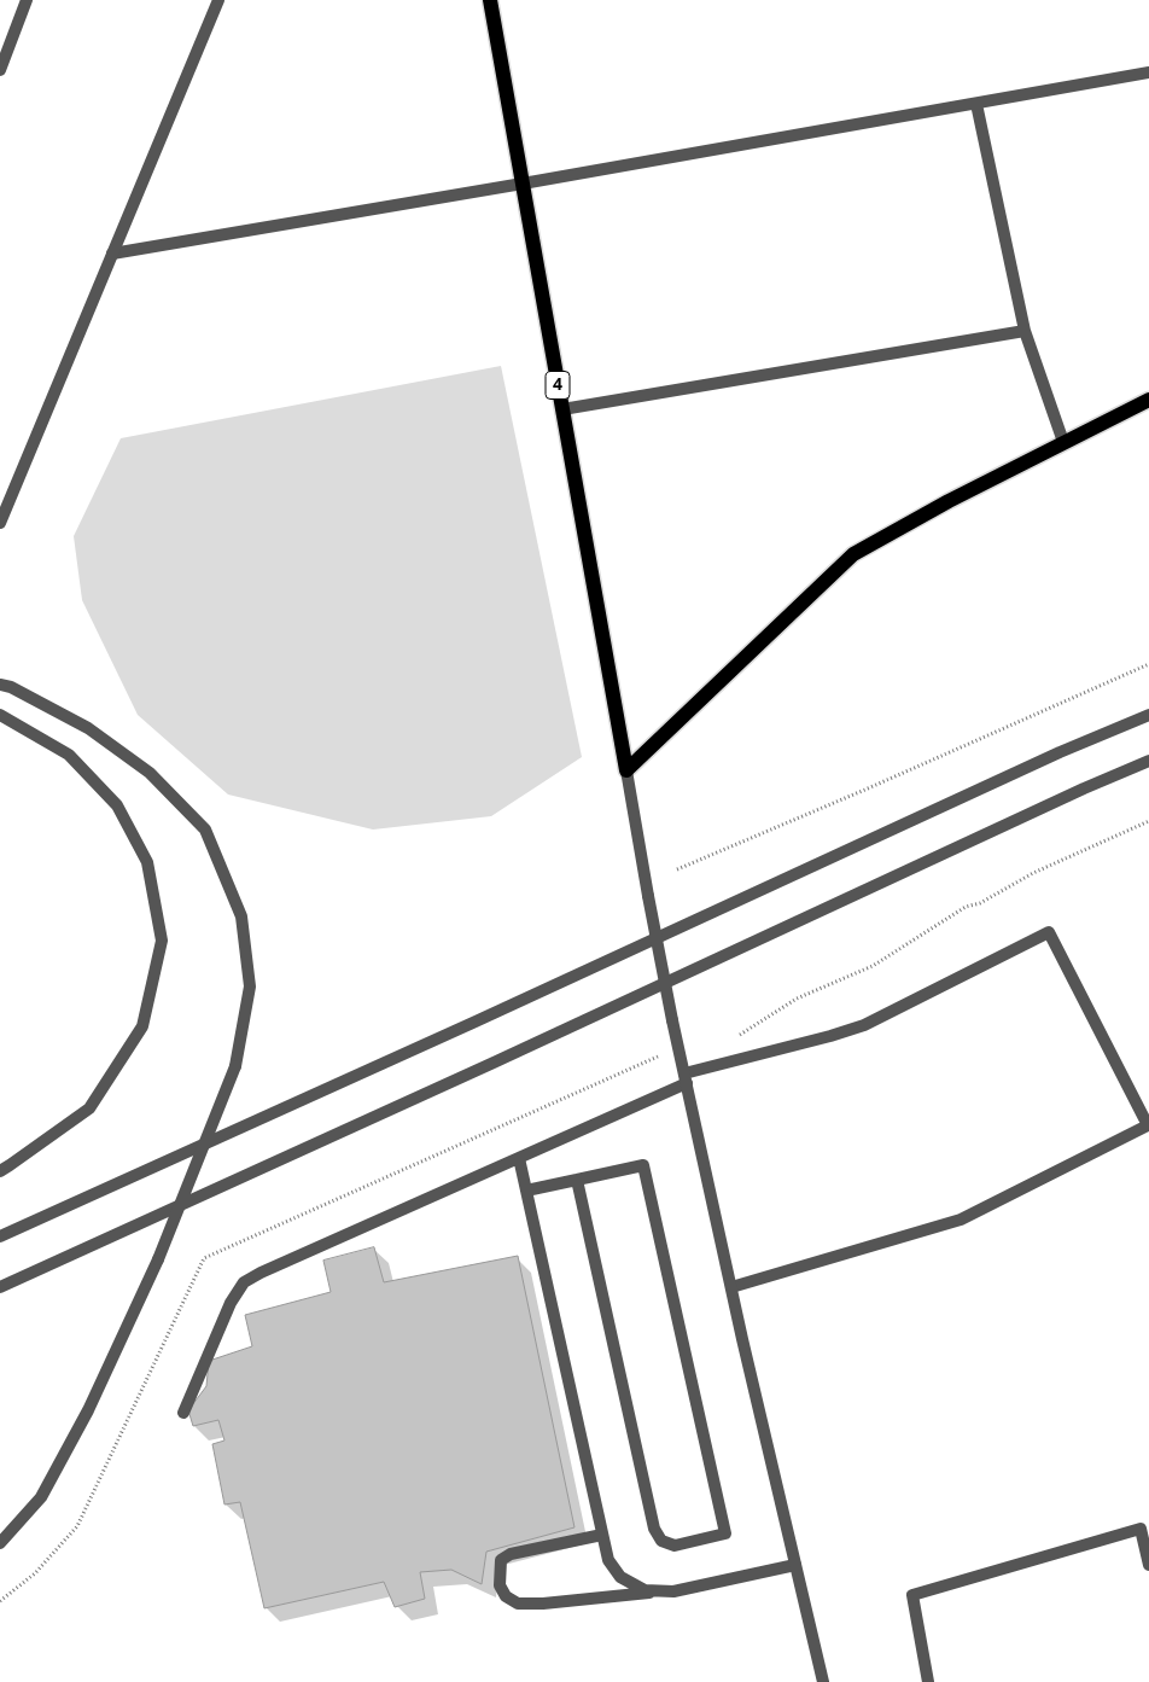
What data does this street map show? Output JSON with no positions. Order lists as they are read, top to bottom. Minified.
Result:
{"streets":{"main road":["4"]}}
